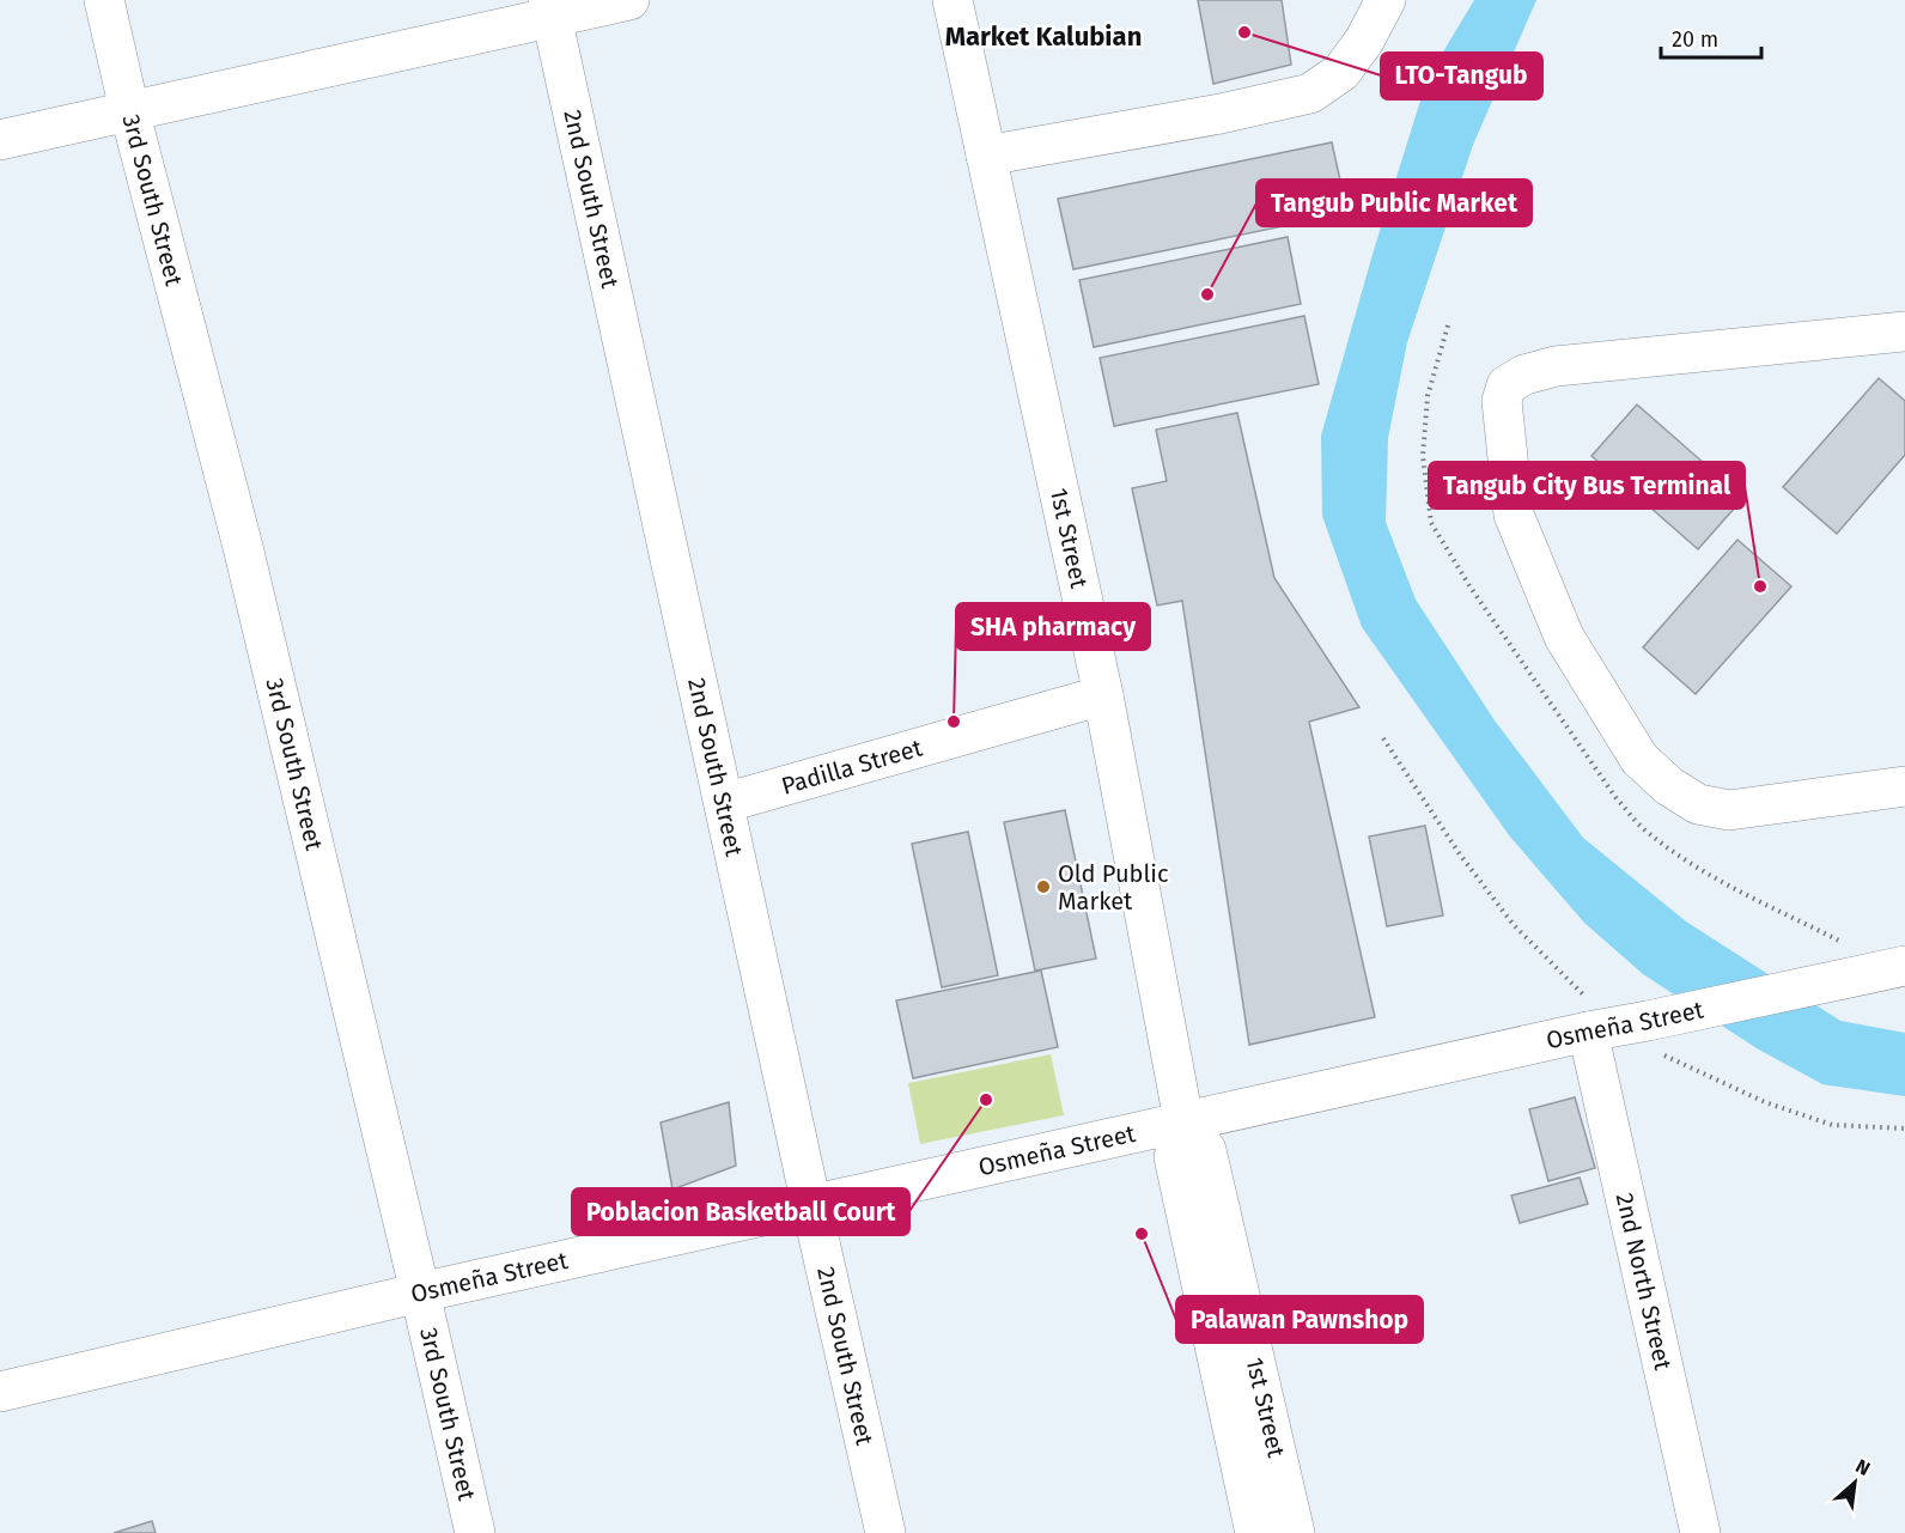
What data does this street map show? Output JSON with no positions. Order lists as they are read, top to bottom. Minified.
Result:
{"streets":{"street":["2nd South Street","3rd South Street","1st Street","Padilla Street","Osmeña Street","2nd North Street"]},"crossings":[["2nd South Street","Padilla Street"],["2nd South Street","Osmeña Street"],["3rd South Street","Osmeña Street"],["1st Street","Padilla Street"],["1st Street","Osmeña Street"],["Osmeña Street","2nd North Street"]],"districts":["Market Kalubian"],"places":["LTO-Tangub","Tangub Public Market","Tangub City Bus Terminal","SHA pharmacy","Old Public Market","Poblacion Basketball Court","Palawan Pawnshop"],"scale_bar":"20 m","north":"top right"}
